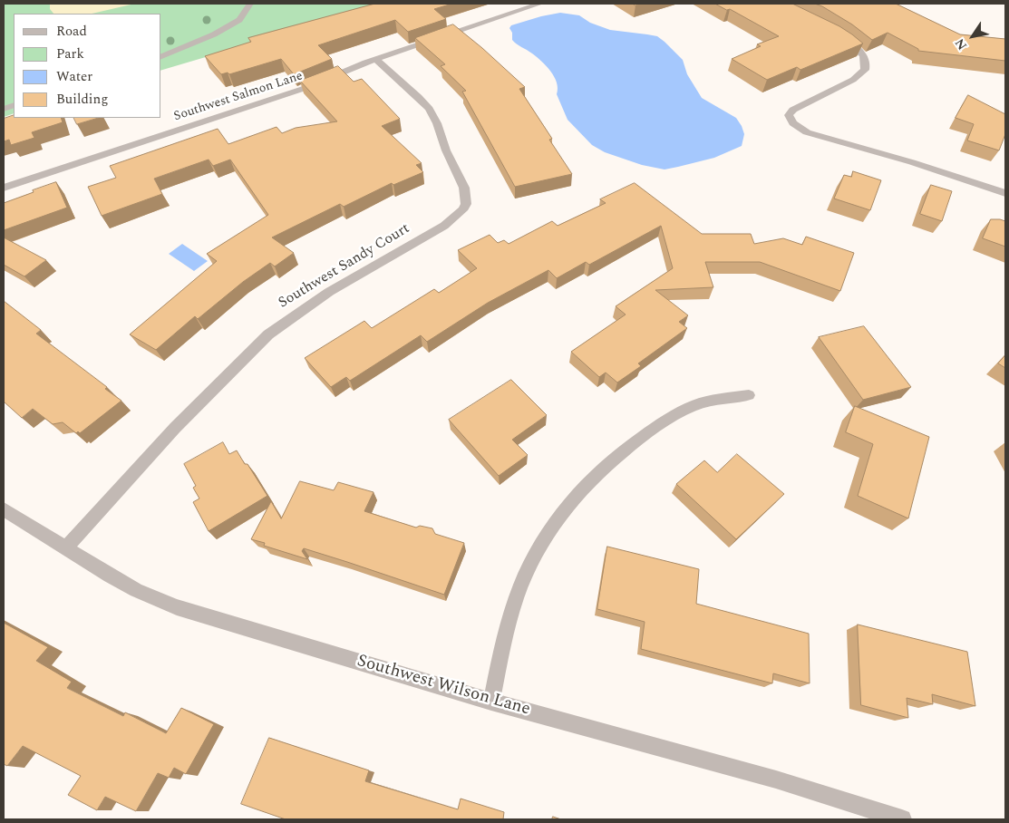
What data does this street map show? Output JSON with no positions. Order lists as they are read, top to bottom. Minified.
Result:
{"streets":{"street":["Southwest Salmon Lane","Southwest Sandy Court","Southwest Wilson Lane"]},"crossings":[["Southwest Salmon Lane","Southwest Sandy Court"],["Southwest Sandy Court","Southwest Wilson Lane"]],"legend":["Road","Park","Water","Building"],"north":"bottom left"}
